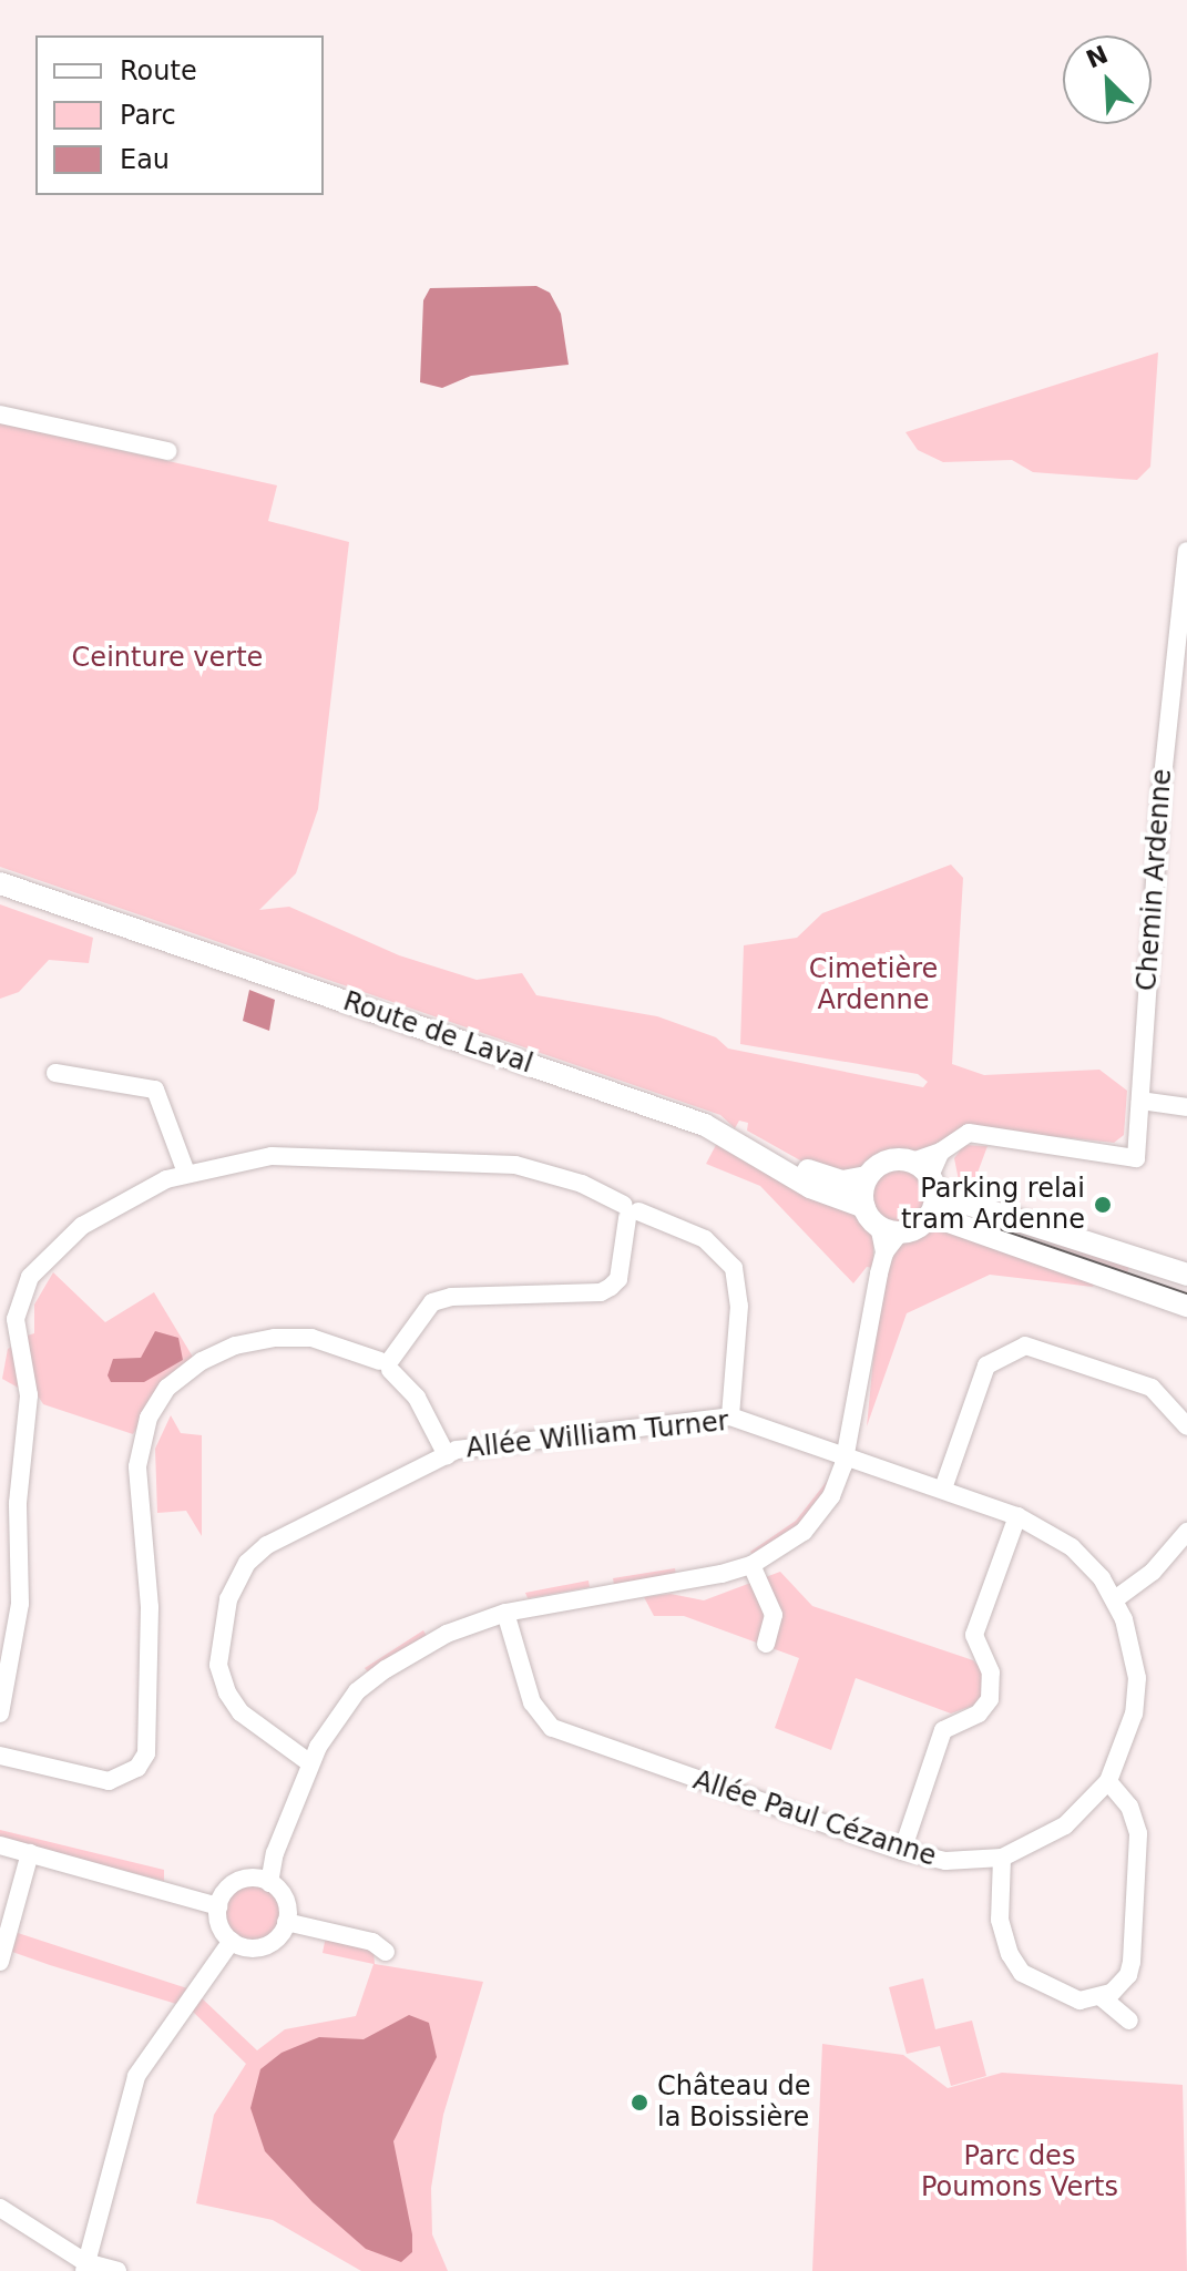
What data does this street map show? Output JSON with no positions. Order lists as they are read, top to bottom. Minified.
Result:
{"streets":{"main road":["Route de Laval"],"street":["Chemin Ardenne","Allée William Turner","Allée Paul Cézanne"]},"crossings":[["Allée William Turner","Allée Paul Cézanne"]],"parks":["Ceinture verte","Cimetière Ardenne","Parc des Poumons Verts"],"places":["Parking relai tram Ardenne","Château de la Boissière"],"legend":["Route","Parc","Eau"],"north":"top left"}
